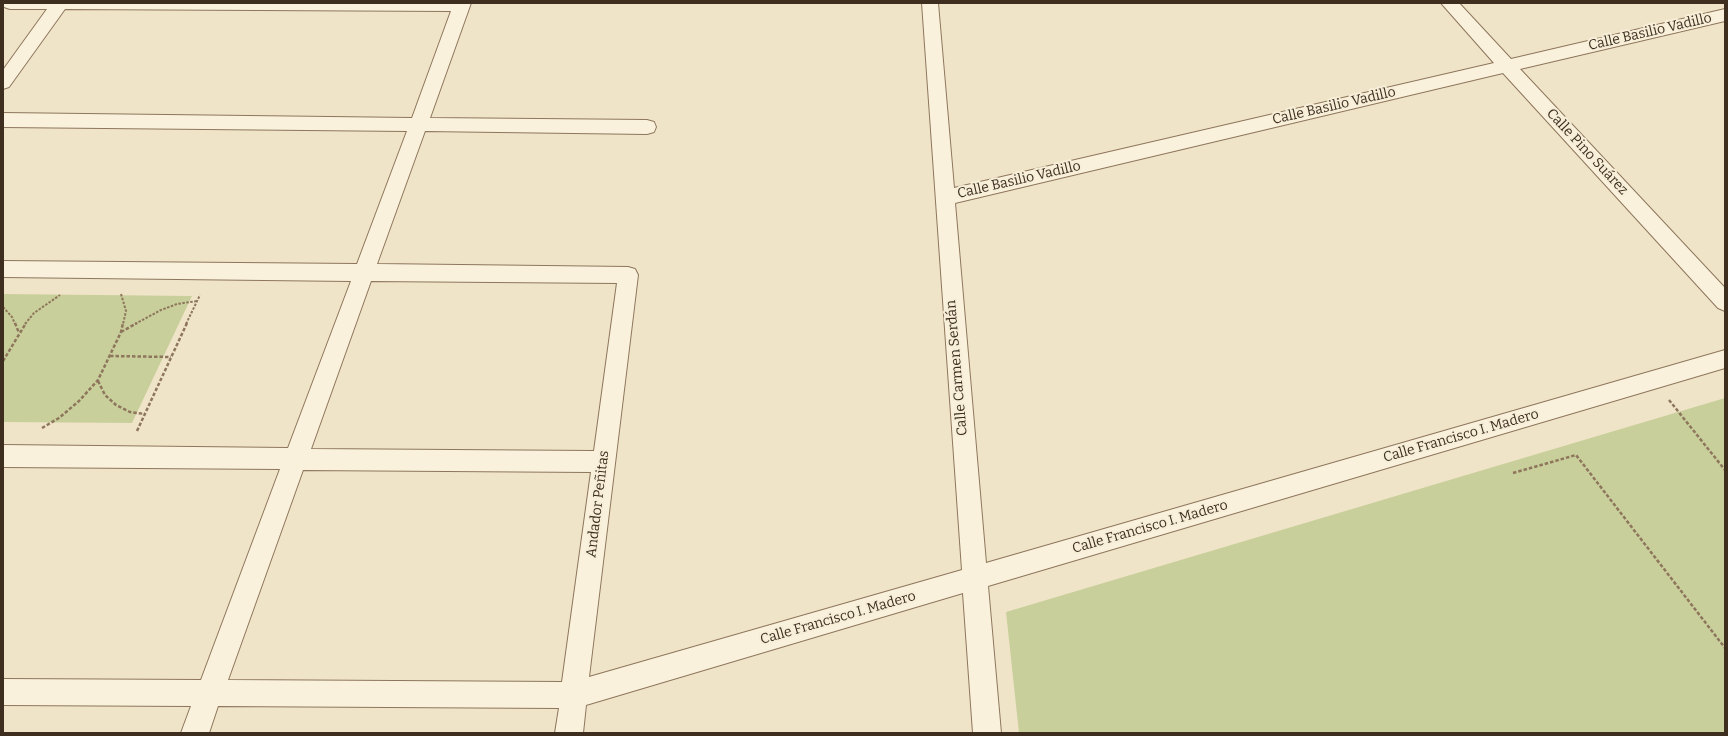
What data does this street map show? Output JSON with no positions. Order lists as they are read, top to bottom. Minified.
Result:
{"streets":{"street":["Calle Basilio Vadillo","Calle Pino Suárez","Calle Carmen Serdán","Calle Francisco I. Madero","Andador Peñitas"]},"crossings":[["Calle Basilio Vadillo","Calle Pino Suárez"],["Calle Basilio Vadillo","Calle Carmen Serdán"],["Calle Carmen Serdán","Calle Francisco I. Madero"],["Calle Francisco I. Madero","Andador Peñitas"]]}
